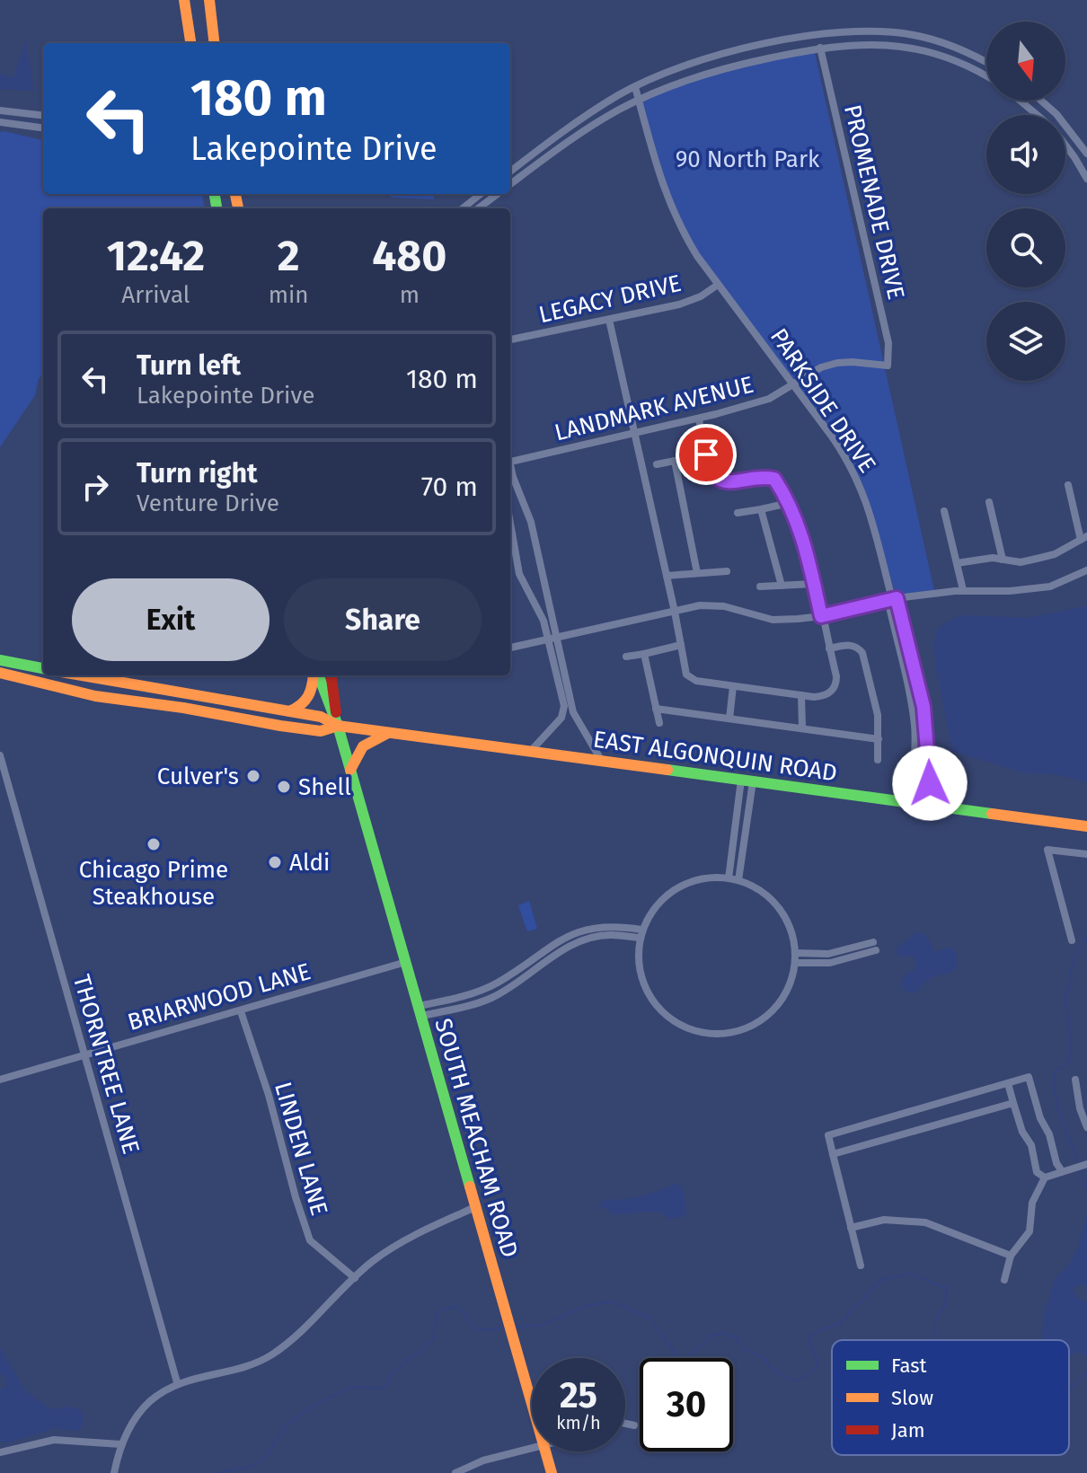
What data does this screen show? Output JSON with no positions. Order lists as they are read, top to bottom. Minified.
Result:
{"streets":{"main road":["EAST ALGONQUIN ROAD","SOUTH MEACHAM ROAD"],"street":["PROMENADE DRIVE","LEGACY DRIVE","PARKSIDE DRIVE","LANDMARK AVENUE","BRIARWOOD LANE","THORNTREE LANE","LINDEN LANE"]},"crossings":[["PROMENADE DRIVE","LANDMARK AVENUE"],["LEGACY DRIVE","PARKSIDE DRIVE"],["PARKSIDE DRIVE","LANDMARK AVENUE"],["PARKSIDE DRIVE","EAST ALGONQUIN ROAD"],["EAST ALGONQUIN ROAD","SOUTH MEACHAM ROAD"],["BRIARWOOD LANE","THORNTREE LANE"],["BRIARWOOD LANE","SOUTH MEACHAM ROAD"],["BRIARWOOD LANE","LINDEN LANE"]],"parks":["90 North Park"],"places":["Culver's","Shell","Chicago Prime Steakhouse","Aldi"],"legend":["Fast","Slow","Jam"],"north":"bottom","page":{"turn":["180 m","Lakepointe Drive"],"eta":["12:42","Arrival","2","min","480","m"],"list":[{"name":"Turn left","note":"Lakepointe Drive","value":"180 m"},{"name":"Turn right","note":"Venture Drive","value":"70 m"}],"buttons":["Exit","Share"],"speed":"25 km/h","limit":"30"}}
